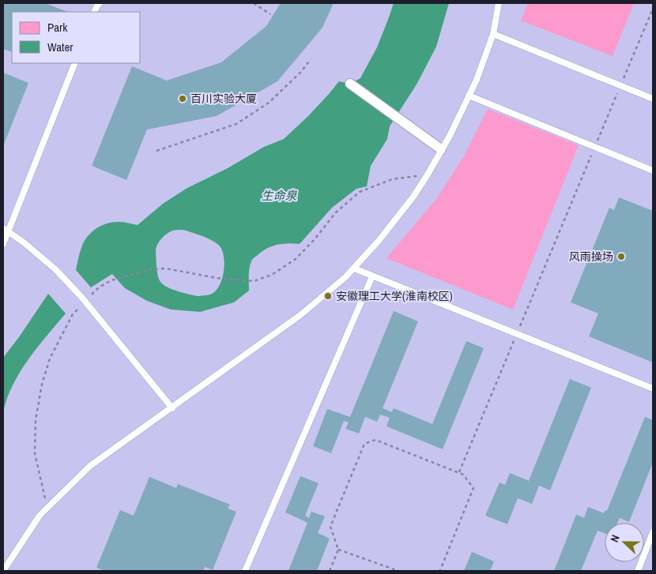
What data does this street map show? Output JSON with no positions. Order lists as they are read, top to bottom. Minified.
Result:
{"water":["生命泉"],"places":["百川实验大厦","风雨操场","安徽理工大学(淮南校区)"],"legend":["Park","Water"],"north":"left"}
